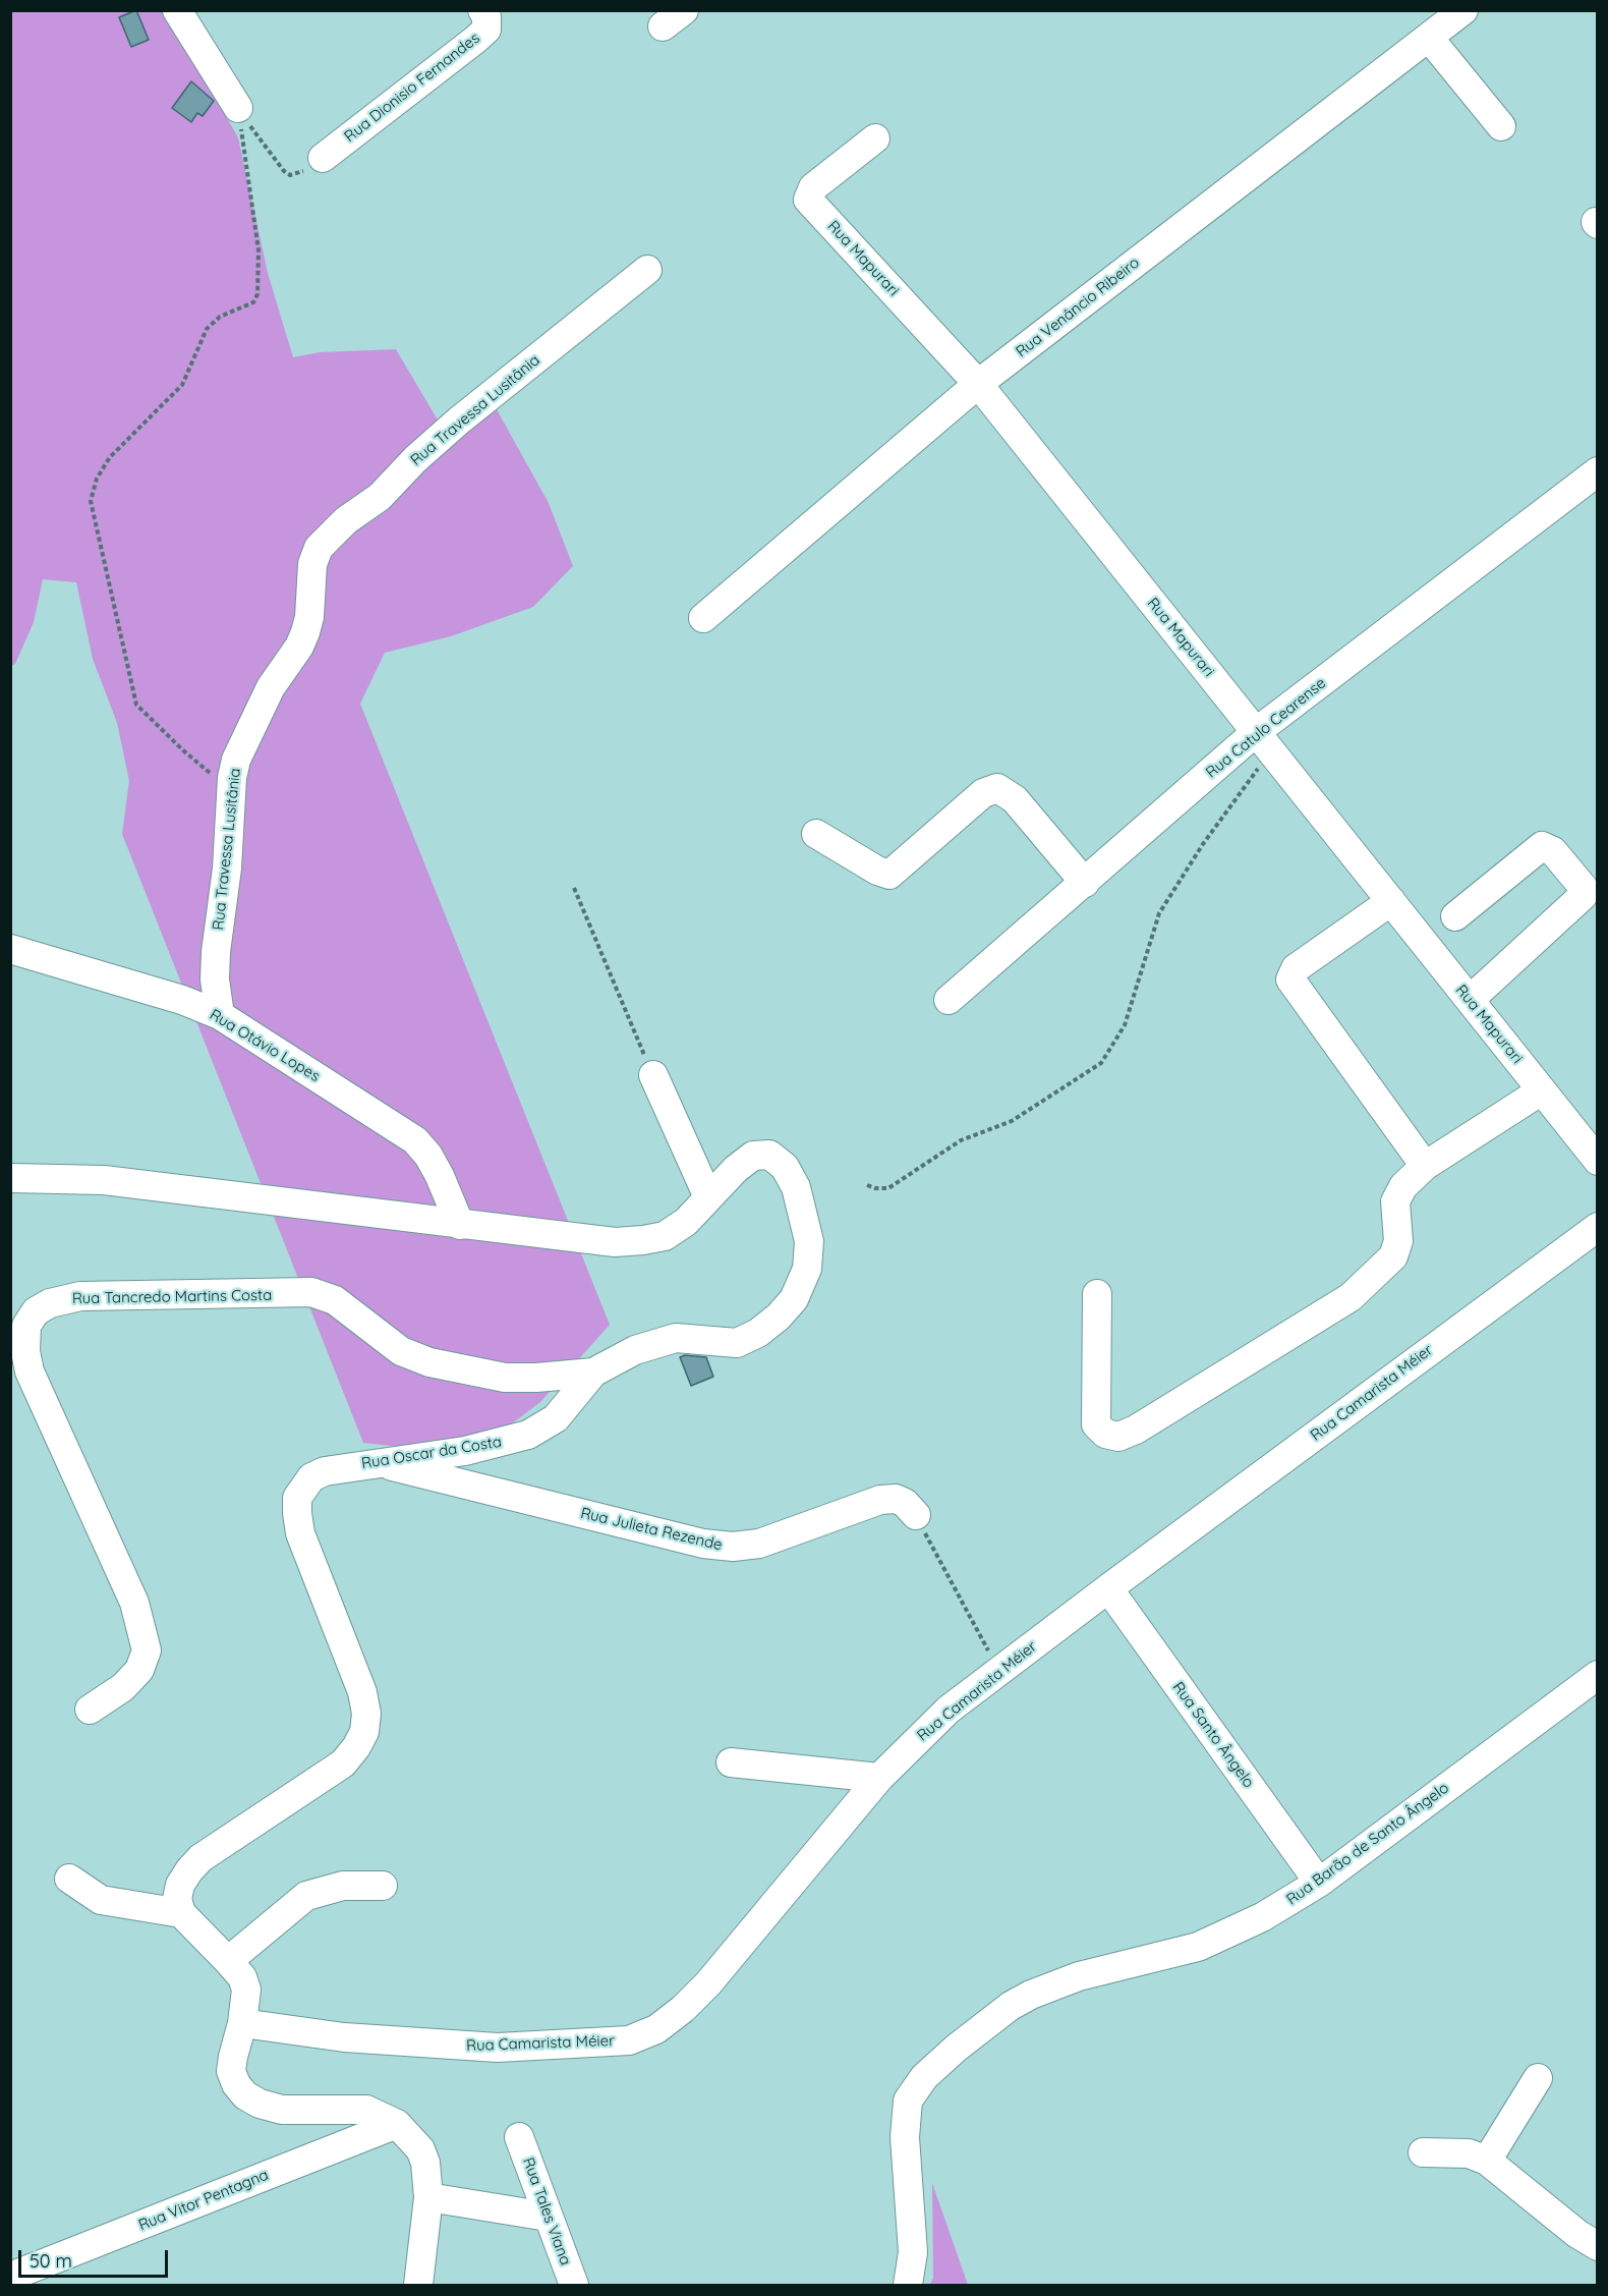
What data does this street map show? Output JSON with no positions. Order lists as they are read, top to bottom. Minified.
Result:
{"streets":{"street":["Rua Dionisio Fernandes","Rua Mapurari","Rua Venâncio Ribeiro","Rua Travessa Lusitânia","Rua Catulo Cearense","Rua Otávio Lopes","Rua Tancredo Martins Costa","Rua Camarista Méier","Rua Oscar da Costa","Rua Julieta Rezende","Rua Santo Ângelo","Rua Barão de Santo Ângelo","Rua Vitor Pentagna","Rua Tales Viana"]},"crossings":[["Rua Mapurari","Rua Venâncio Ribeiro"],["Rua Mapurari","Rua Catulo Cearense"],["Rua Travessa Lusitânia","Rua Otávio Lopes"],["Rua Otávio Lopes","Rua Oscar da Costa"],["Rua Tancredo Martins Costa","Rua Oscar da Costa"],["Rua Camarista Méier","Rua Santo Ângelo"],["Rua Oscar da Costa","Rua Julieta Rezende"],["Rua Santo Ângelo","Rua Barão de Santo Ângelo"]],"scale_bar":"50 m"}
